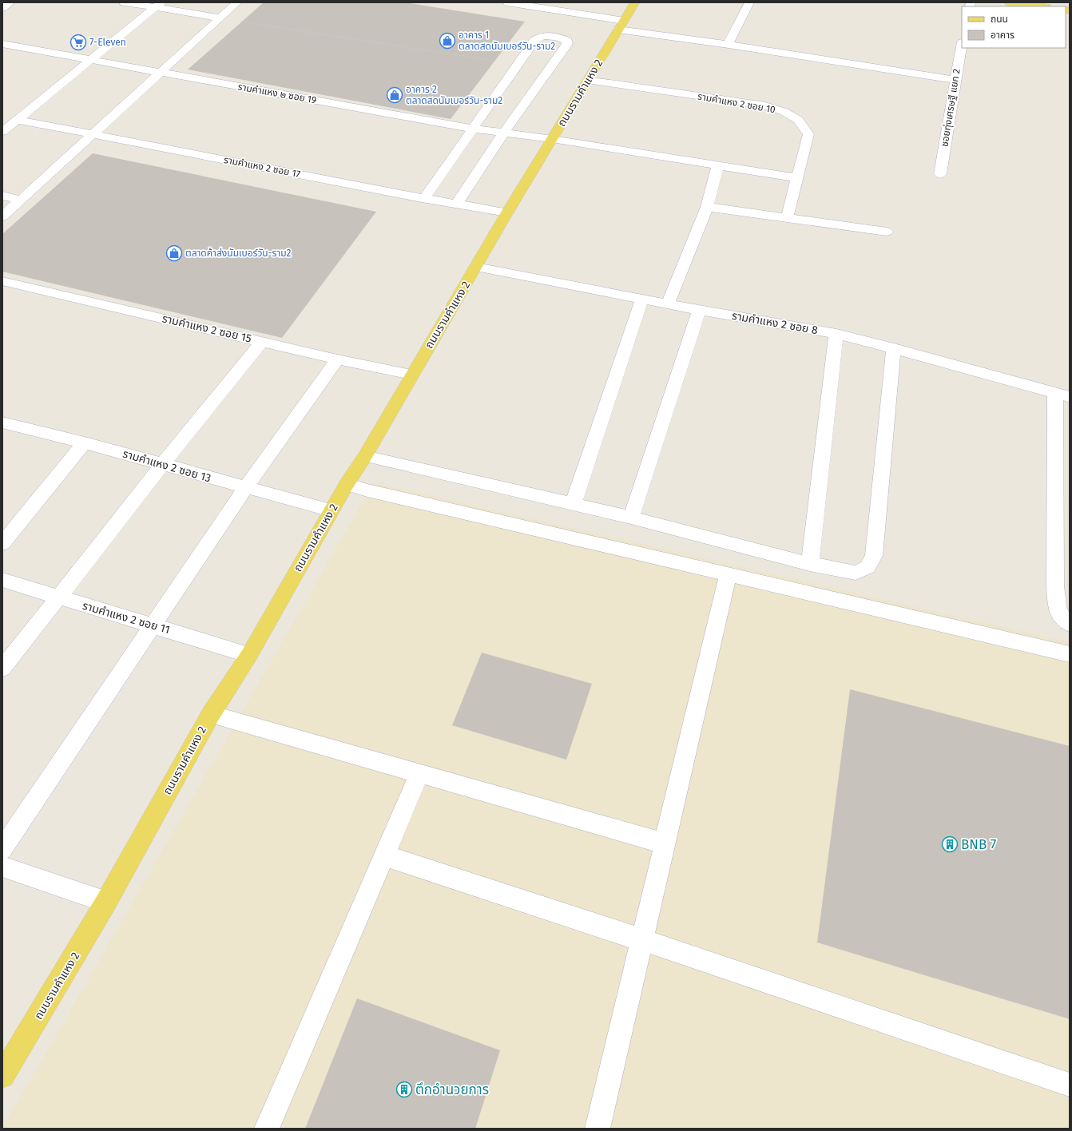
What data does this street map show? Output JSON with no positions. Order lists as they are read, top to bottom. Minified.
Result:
{"streets":{"main road":["ถนนรามคำแหง 2"],"street":["รามคำแหง ๒ ซอย 19","รามคำแหง 2 ซอย 10","ซอยทุ่งเศรษฐี แยก 2","รามคำแหง 2 ซอย 17","รามคำแหง 2 ซอย 8","รามคำแหง 2 ซอย 15","รามคำแหง 2 ซอย 13","รามคำแหง 2 ซอย 11"]},"crossings":[["ถนนรามคำแหง 2","รามคำแหง ๒ ซอย 19"],["ถนนรามคำแหง 2","รามคำแหง 2 ซอย 10"],["ถนนรามคำแหง 2","รามคำแหง 2 ซอย 17"],["ถนนรามคำแหง 2","รามคำแหง 2 ซอย 8"],["ถนนรามคำแหง 2","รามคำแหง 2 ซอย 15"],["ถนนรามคำแหง 2","รามคำแหง 2 ซอย 13"],["ถนนรามคำแหง 2","รามคำแหง 2 ซอย 11"],["รามคำแหง ๒ ซอย 19","รามคำแหง 2 ซอย 10"]],"places":{"shop":["อาคาร 1 ตลาดสดนัมเบอร์วัน-ราม2","อาคาร 2 ตลาดสดนัมเบอร์วัน-ราม2","ตลาดค้าส่งนัมเบอร์วัน-ราม2"],"supermarket":["7-Eleven"],"building":["BNB 7","ตึกอำนวยการ"]},"legend":["ถนน","อาคาร"]}
